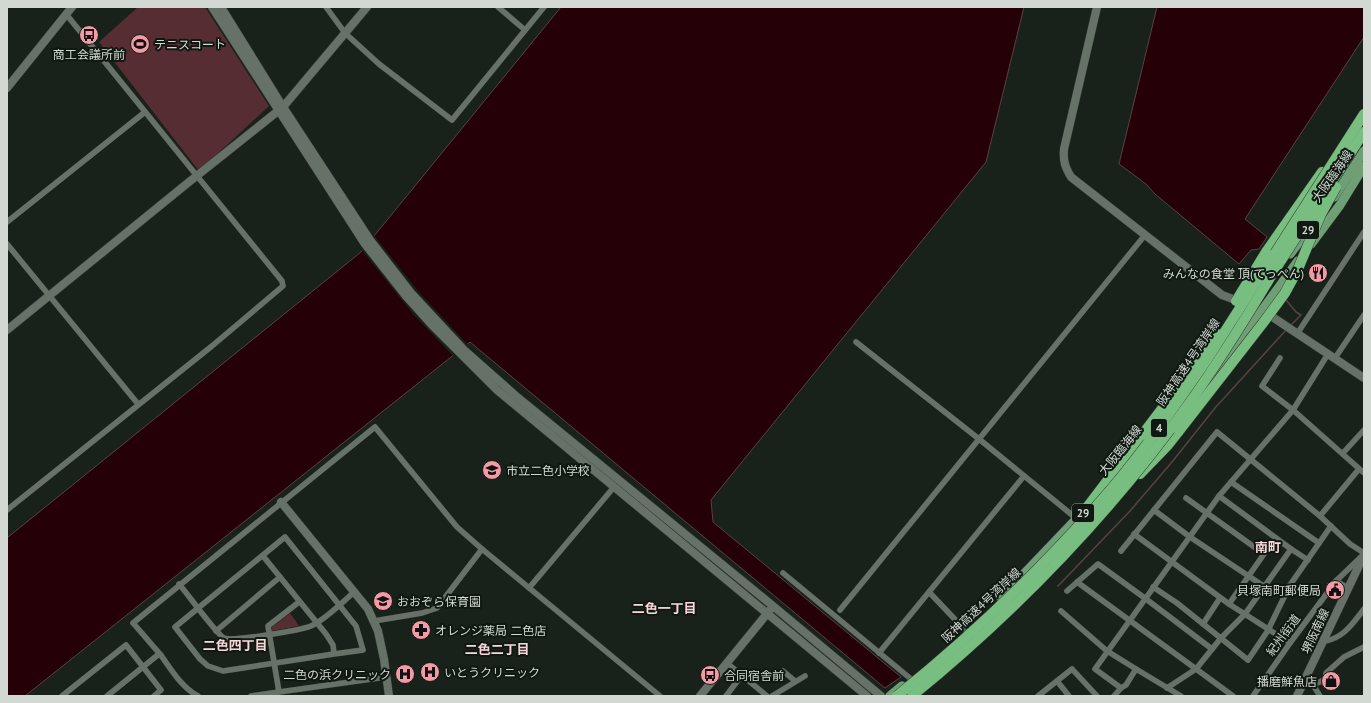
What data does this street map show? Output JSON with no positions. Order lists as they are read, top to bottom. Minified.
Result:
{"streets":{"highway":["阪神高速4号湾岸線","4"],"main road":["大阪臨海線","29"],"street":["堺阪南線","紀州街道"]},"crossings":[["堺阪南線","紀州街道"]],"districts":["南町","二色一丁目","二色四丁目","二色二丁目"],"places":{"bus stop":["商工会議所前","合同宿舎前"],"sports":["テニスコート"],"restaurant":["みんなの食堂 頂(てっぺん)"],"school or university":["市立二色小学校","おおぞら保育園"],"public building":["貝塚南町郵便局"],"pharmacy":["オレンジ薬局 二色店"],"hospital":["いとうクリニック","二色の浜クリニック"],"shop":["播磨鮮魚店"]}}
